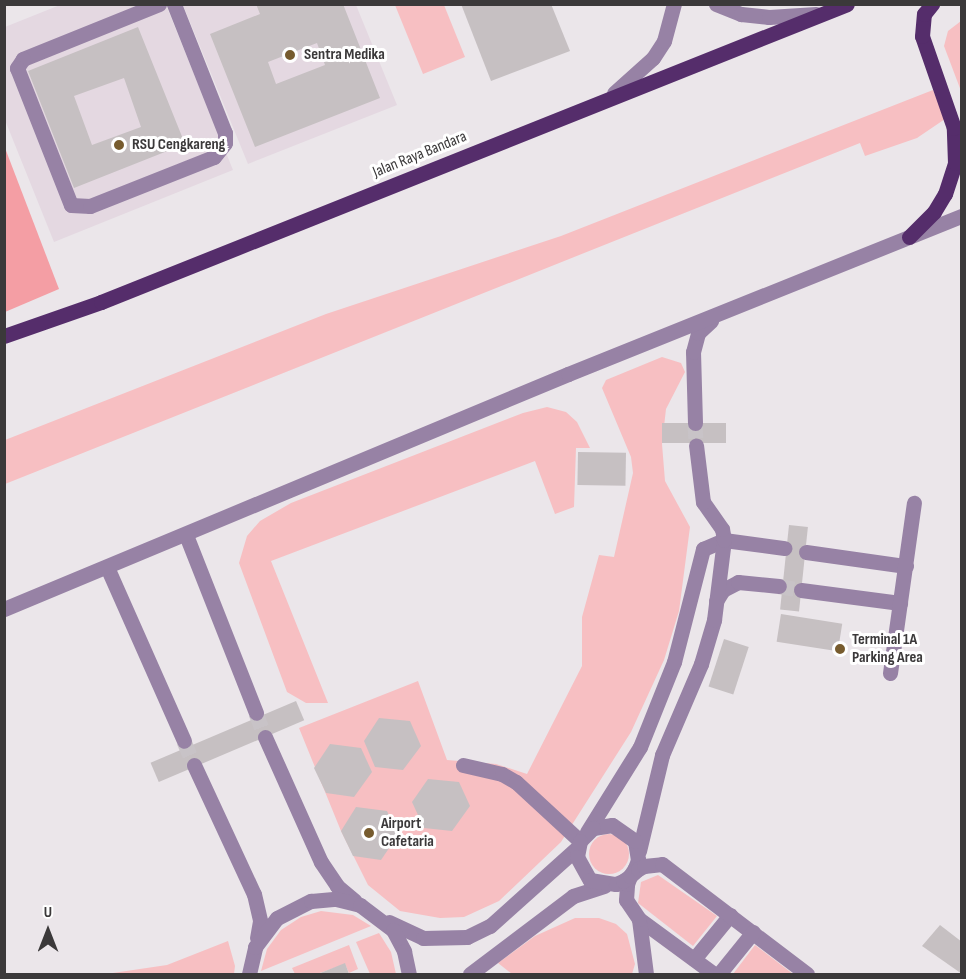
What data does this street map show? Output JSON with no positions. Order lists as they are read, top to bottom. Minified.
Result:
{"streets":{"main road":["Jalan Raya Bandara"]},"places":["Sentra Medika","RSU Cengkareng","Terminal 1A Parking Area","Airport Cafetaria"],"north":"top"}
